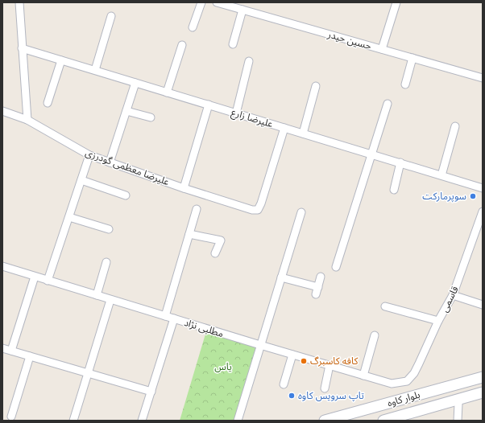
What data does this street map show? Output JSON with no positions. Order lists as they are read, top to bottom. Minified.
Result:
{"streets":{"main road":["بلوار کاوه"],"street":["حسین حیدر","علیرضا زارع","علیرضا معظمی گودرزی","قاسمی","مطلبی نژاد"]},"crossings":[["علیرضا زارع","علیرضا معظمی گودرزی"],["قاسمی","مطلبی نژاد"]],"parks":["یاس"],"places":["سوپرمارکت","کافه کاسبرگ","تاپ سرویس کاوه"]}
